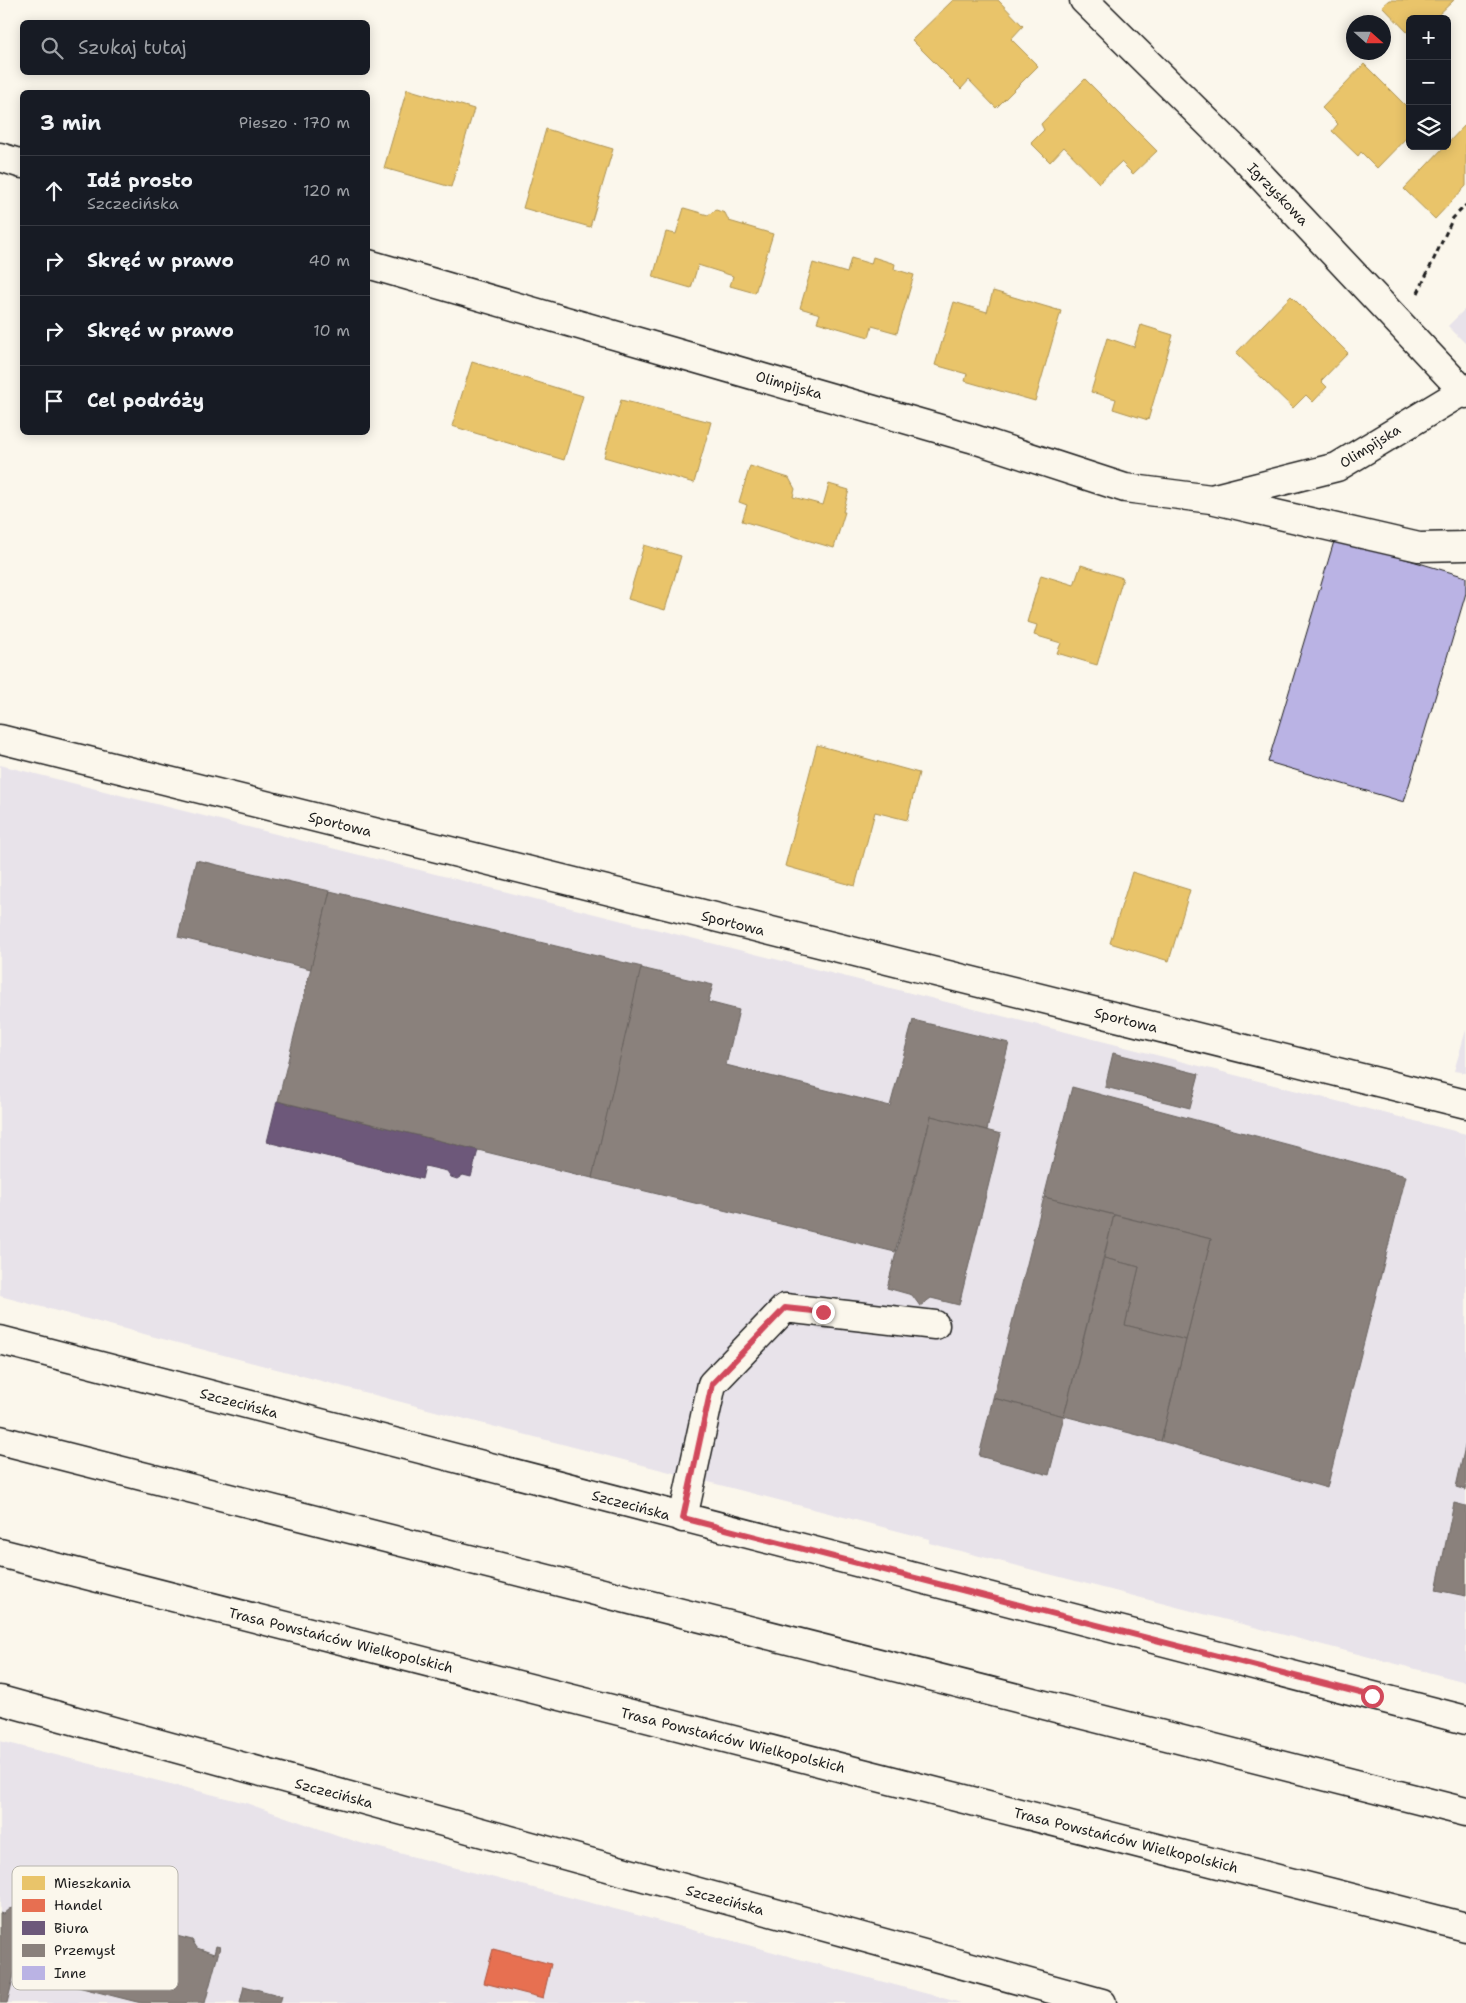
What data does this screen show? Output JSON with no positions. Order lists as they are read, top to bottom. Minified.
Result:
{"streets":{"main road":["Igrzyskowa","Olimpijska","Sportowa","Szczecińska","Trasa Powstańców Wielkopolskich"]},"crossings":[["Igrzyskowa","Olimpijska"]],"legend":["Mieszkania","Handel","Biura","Przemysł","Inne"],"north":"right","page":{"map_buttons":["+","−"],"search":"Szukaj tutaj","heading":["3 min","Pieszo · 170 m"],"list":[["Idź prosto","Szczecińska","120 m"],["Skręć w prawo","40 m"],["Skręć w prawo","10 m"],"Cel podróży"]}}
